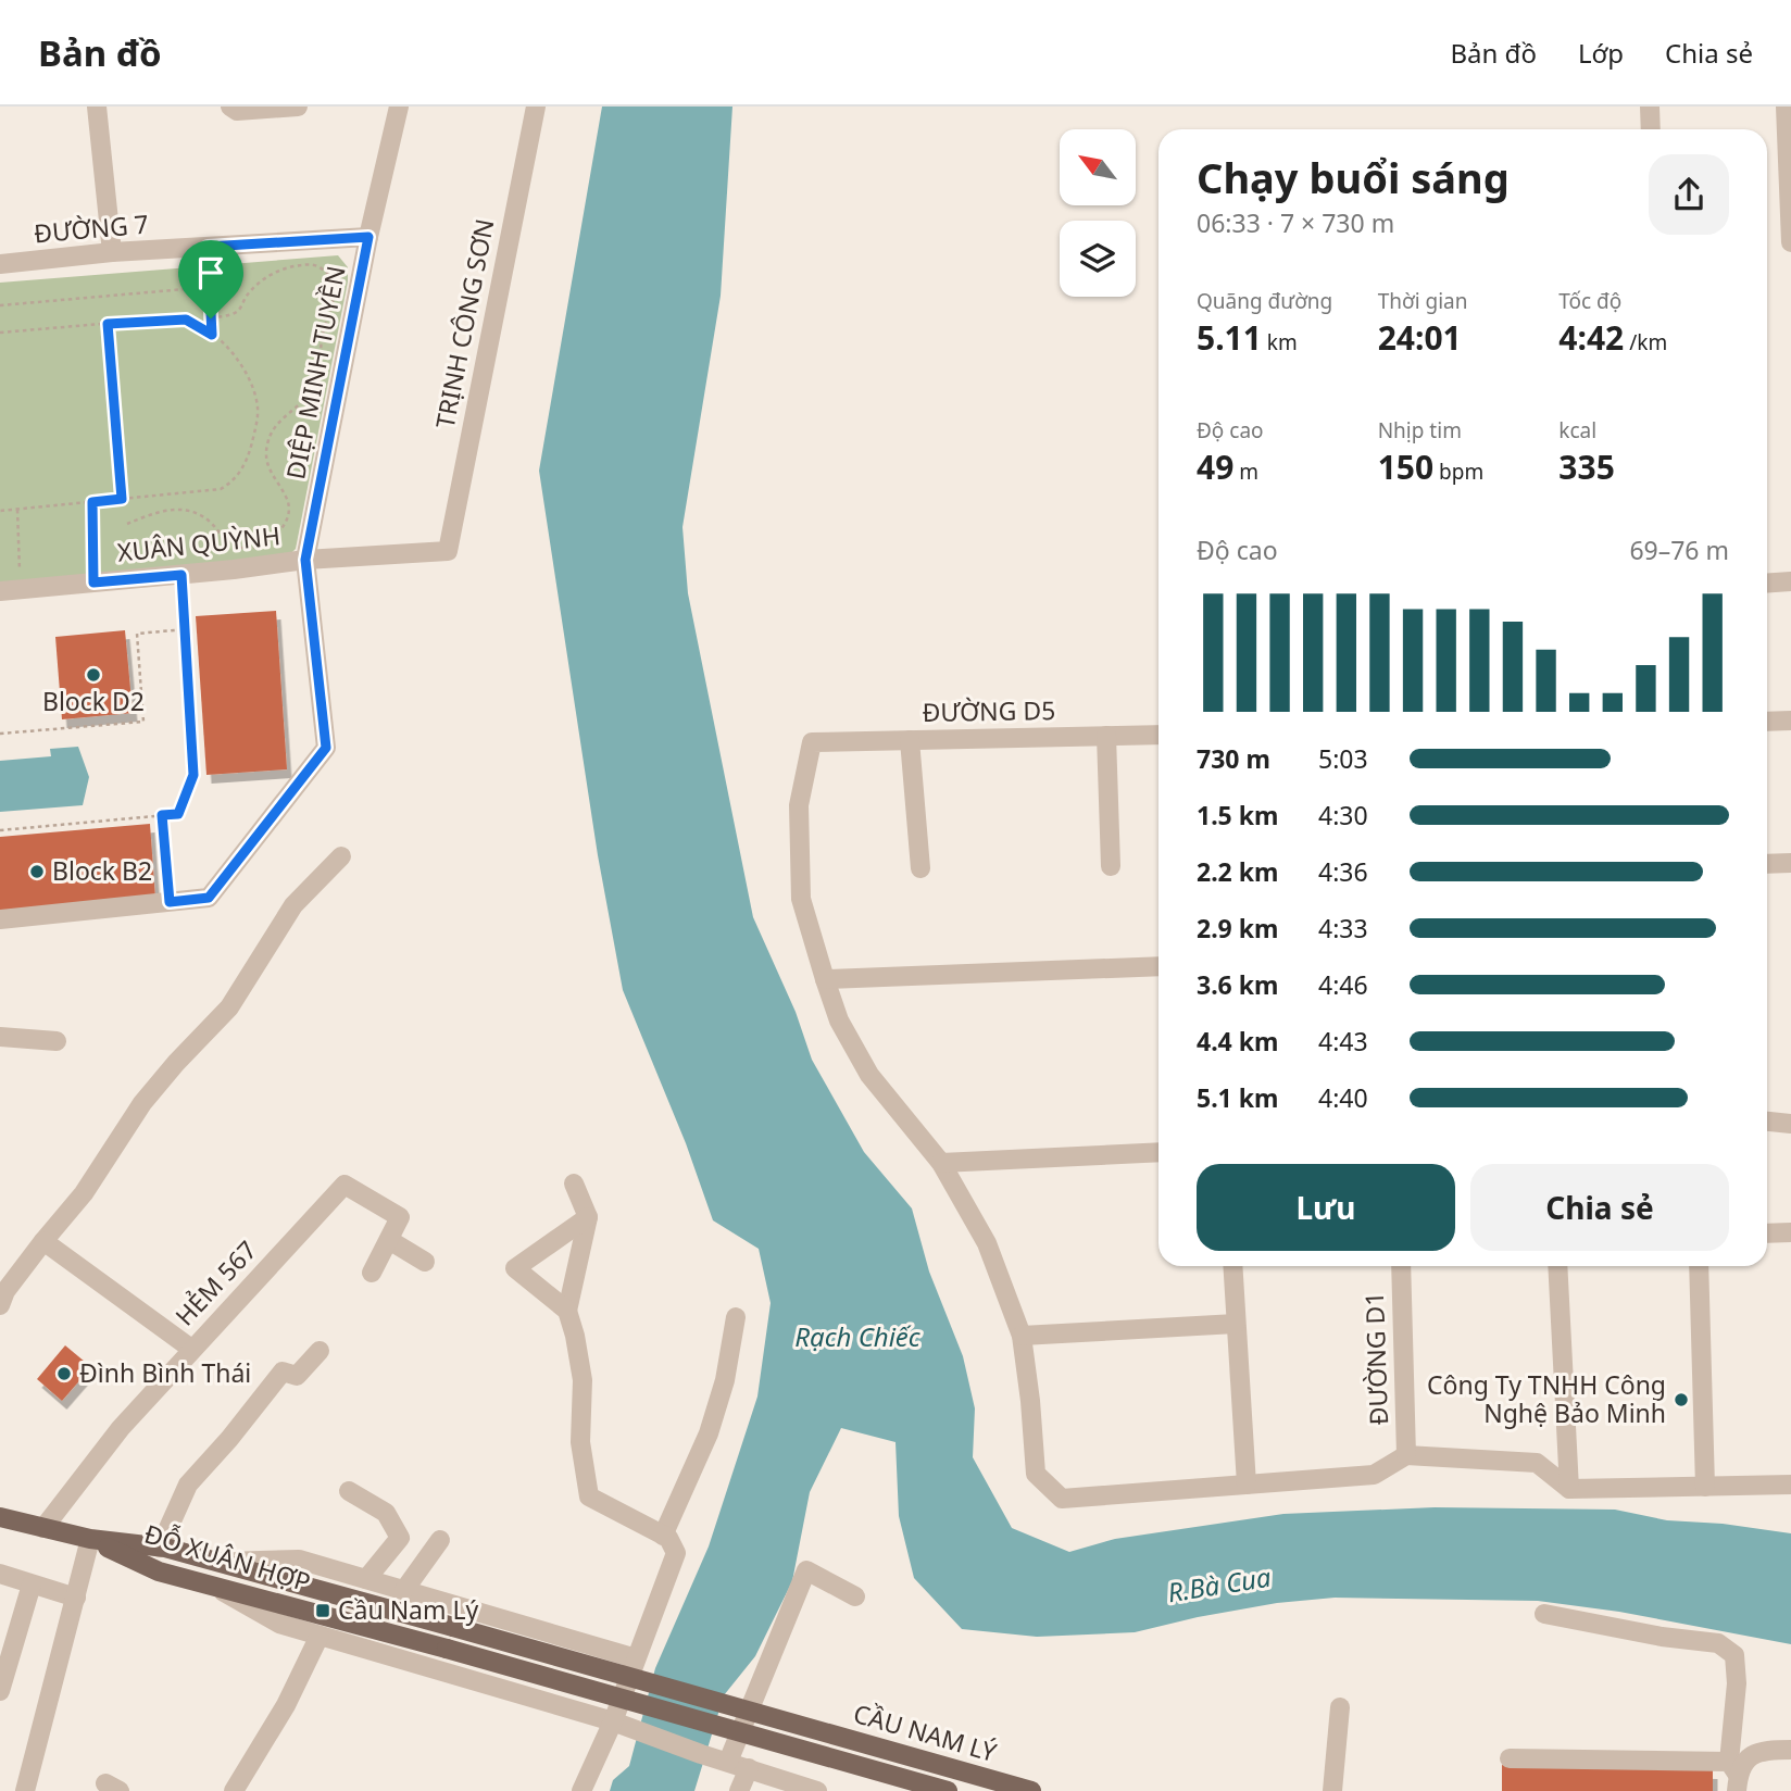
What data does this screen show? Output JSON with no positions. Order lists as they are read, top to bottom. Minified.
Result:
{"streets":{"main road":["ĐỖ XUÂN HỢP","CẦU NAM LÝ"],"street":["ĐƯỜNG 7","TRỊNH CÔNG SƠN","DIỆP MINH TUYỀN","XUÂN QUỲNH","ĐƯỜNG D5","HẺM 567","ĐƯỜNG D1"]},"crossings":[["ĐƯỜNG 7","DIỆP MINH TUYỀN"],["TRỊNH CÔNG SƠN","XUÂN QUỲNH"],["DIỆP MINH TUYỀN","XUÂN QUỲNH"],["ĐỖ XUÂN HỢP","CẦU NAM LÝ"]],"water":["Rạch Chiếc","R.Bà Cua"],"places":{"other":["Block D2","Block B2","Đình Bình Thái","Công Ty TNHH Công Nghệ Bảo Minh"],"transit":["Cầu Nam Lý"]},"north":"top left","page":{"header":"Bản đồ","nav":["Bản đồ","Lớp","Chia sẻ"],"heading":["Chạy buổi sáng","06:33 · 7 × 730 m"],"stats":[["Quãng đường","5.11 km"],["Thời gian","24:01"],["Tốc độ","4:42 /km"],["Độ cao","49 m"],["Nhịp tim","150 bpm"],["kcal","335"]],"chart":["Độ cao","69–76 m"],"list":[{"name":"730 m","note":"5:03"},{"name":"1.5 km","note":"4:30"},{"name":"2.2 km","note":"4:36"},{"name":"2.9 km","note":"4:33"},{"name":"3.6 km","note":"4:46"},{"name":"4.4 km","note":"4:43"},{"name":"5.1 km","note":"4:40"}],"buttons":["Lưu","Chia sẻ"]}}
